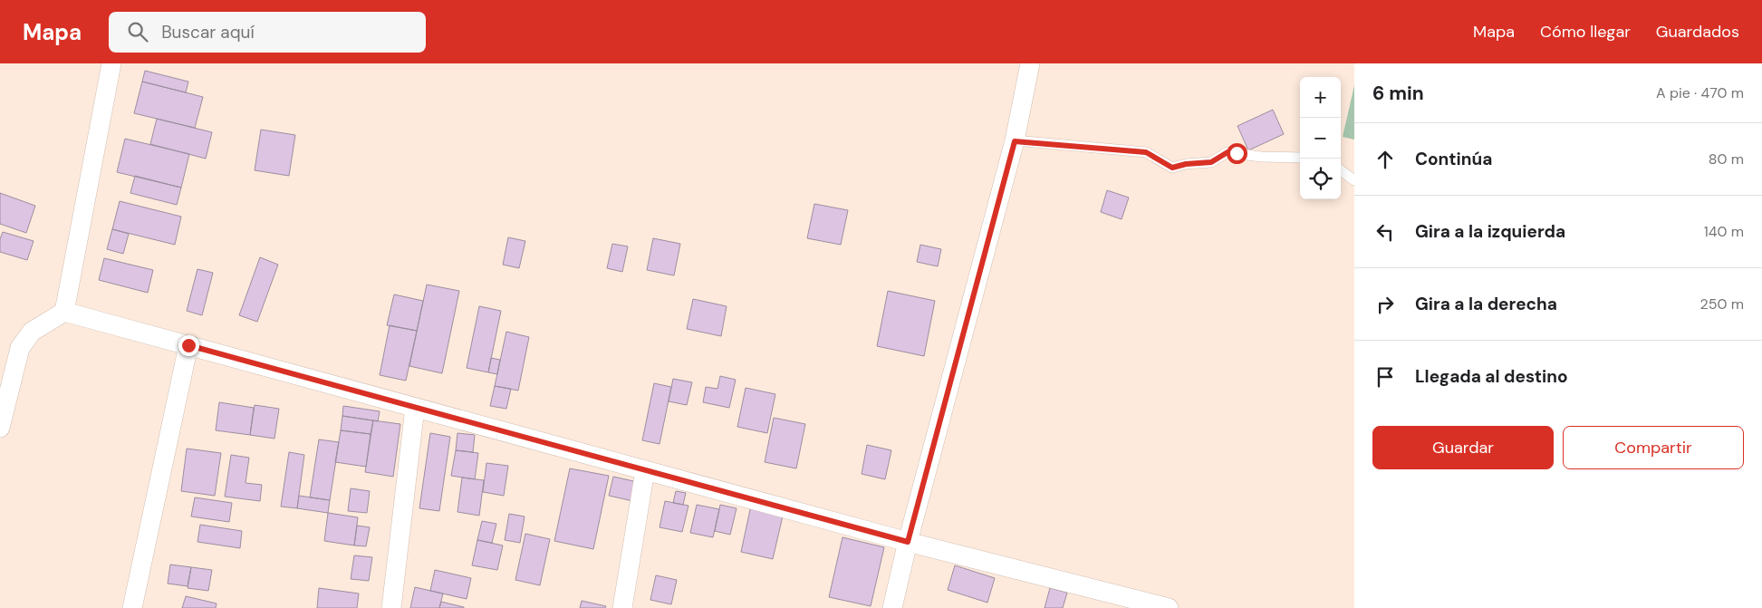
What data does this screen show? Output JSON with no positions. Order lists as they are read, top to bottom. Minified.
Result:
{"page":{"header":"Mapa","search":"Buscar aquí","nav":["Mapa","Cómo llegar","Guardados"],"heading":["6 min","A pie · 470 m"],"map_buttons":["+","−"],"list":[["Continúa","80 m"],["Gira a la izquierda","140 m"],["Gira a la derecha","250 m"],"Llegada al destino"],"buttons":["Guardar","Compartir"]}}
